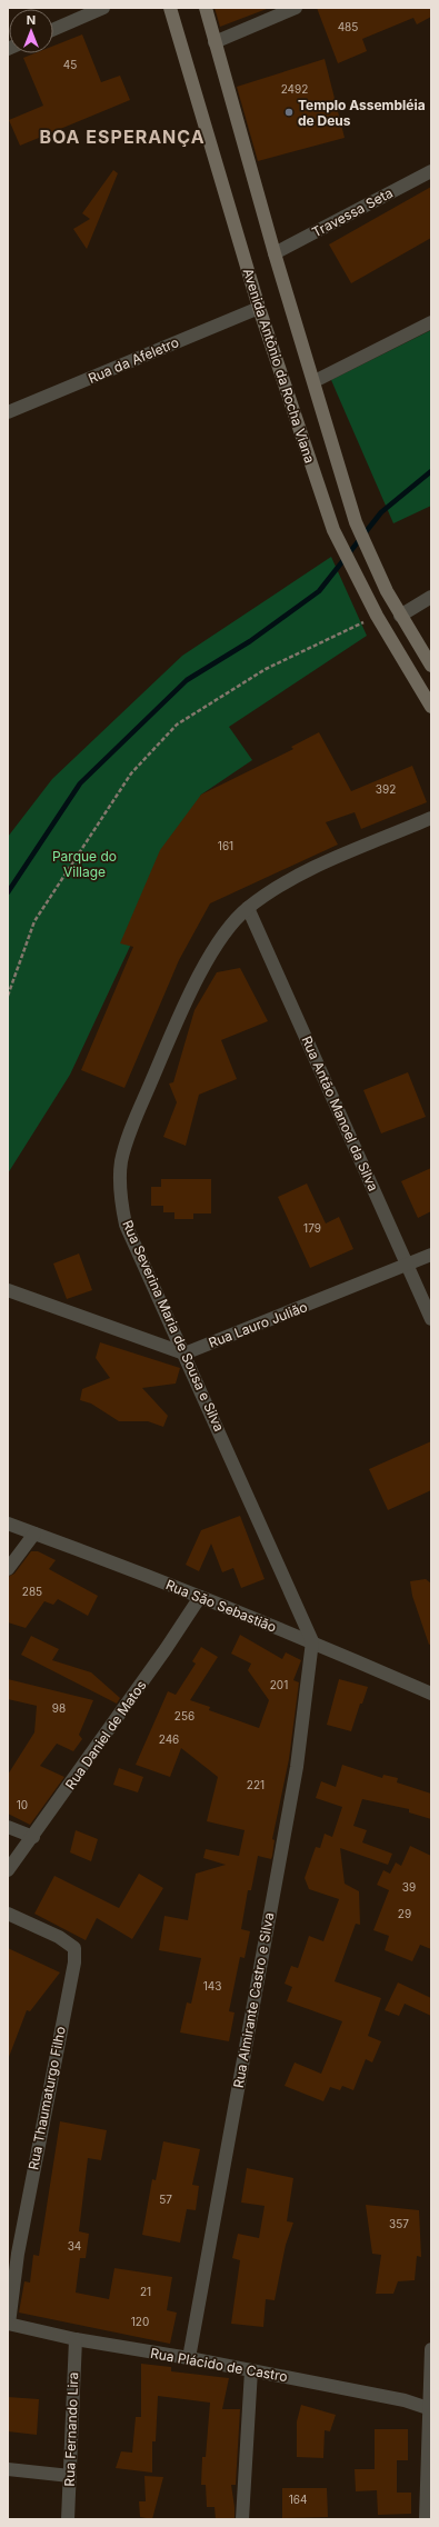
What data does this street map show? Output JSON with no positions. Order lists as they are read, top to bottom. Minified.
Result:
{"streets":{"main road":["Avenida Antônio da Rocha Viana"],"street":["Travessa Seta","Rua da Afeletro","Rua Antão Manoel da Silva","Rua Lauro Julião","Rua Severina Maria de Sousa e Silva","Rua São Sebastião","Rua Daniel de Matos","Rua Almirante Castro e Silva","Rua Thaumaturgo Filho","Rua Plácido de Castro","Rua Fernando Lira"]},"crossings":[["Travessa Seta","Avenida Antônio da Rocha Viana"],["Rua da Afeletro","Avenida Antônio da Rocha Viana"],["Rua Antão Manoel da Silva","Rua Lauro Julião"],["Rua Antão Manoel da Silva","Rua Severina Maria de Sousa e Silva"],["Rua Lauro Julião","Rua Severina Maria de Sousa e Silva"],["Rua Severina Maria de Sousa e Silva","Rua São Sebastião"],["Rua Severina Maria de Sousa e Silva","Rua Almirante Castro e Silva"],["Rua São Sebastião","Rua Daniel de Matos"],["Rua São Sebastião","Rua Almirante Castro e Silva"],["Rua Almirante Castro e Silva","Rua Plácido de Castro"],["Rua Thaumaturgo Filho","Rua Plácido de Castro"],["Rua Plácido de Castro","Rua Fernando Lira"]],"districts":["BOA ESPERANÇA"],"parks":["Parque do Village"],"places":["Templo Assembléia de Deus"],"house_numbers":["485","45","2492","392","161","179","285","201","98","256","246","221","10","39","29","143","57","357","34","21","120","164"],"north":"top"}
